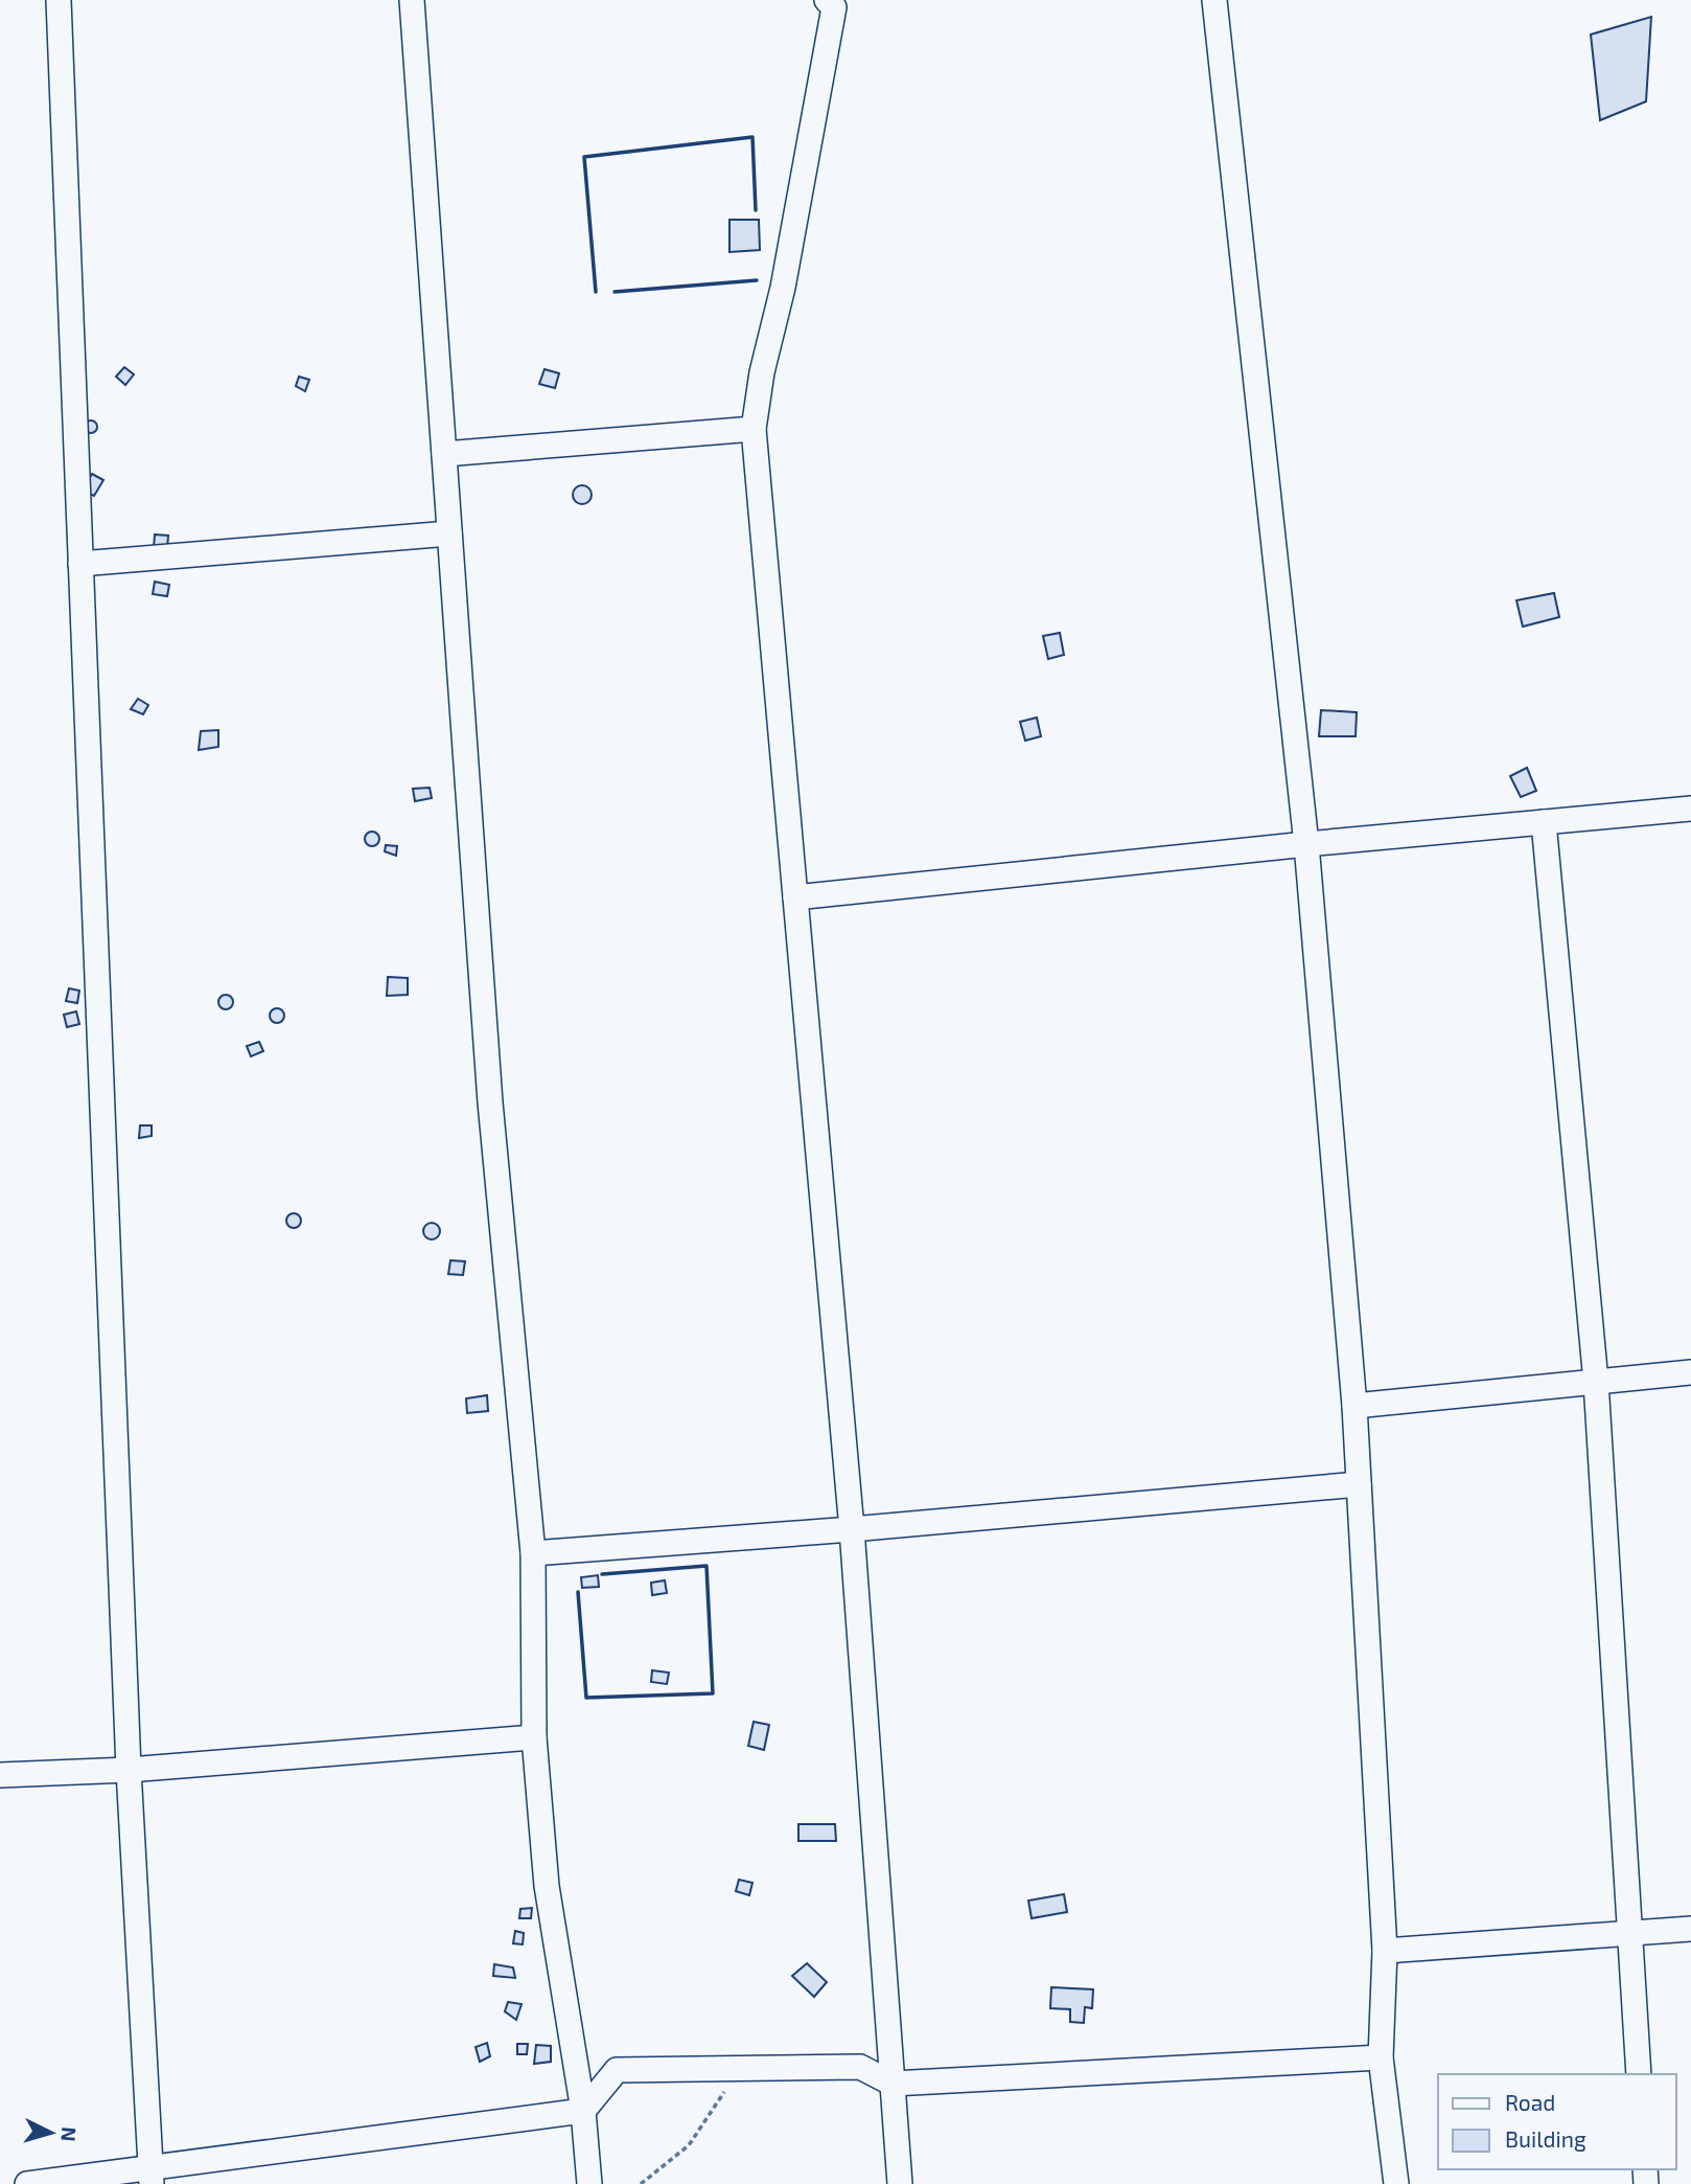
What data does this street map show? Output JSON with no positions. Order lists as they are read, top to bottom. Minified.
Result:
{"legend":["Road","Building"],"north":"right"}
